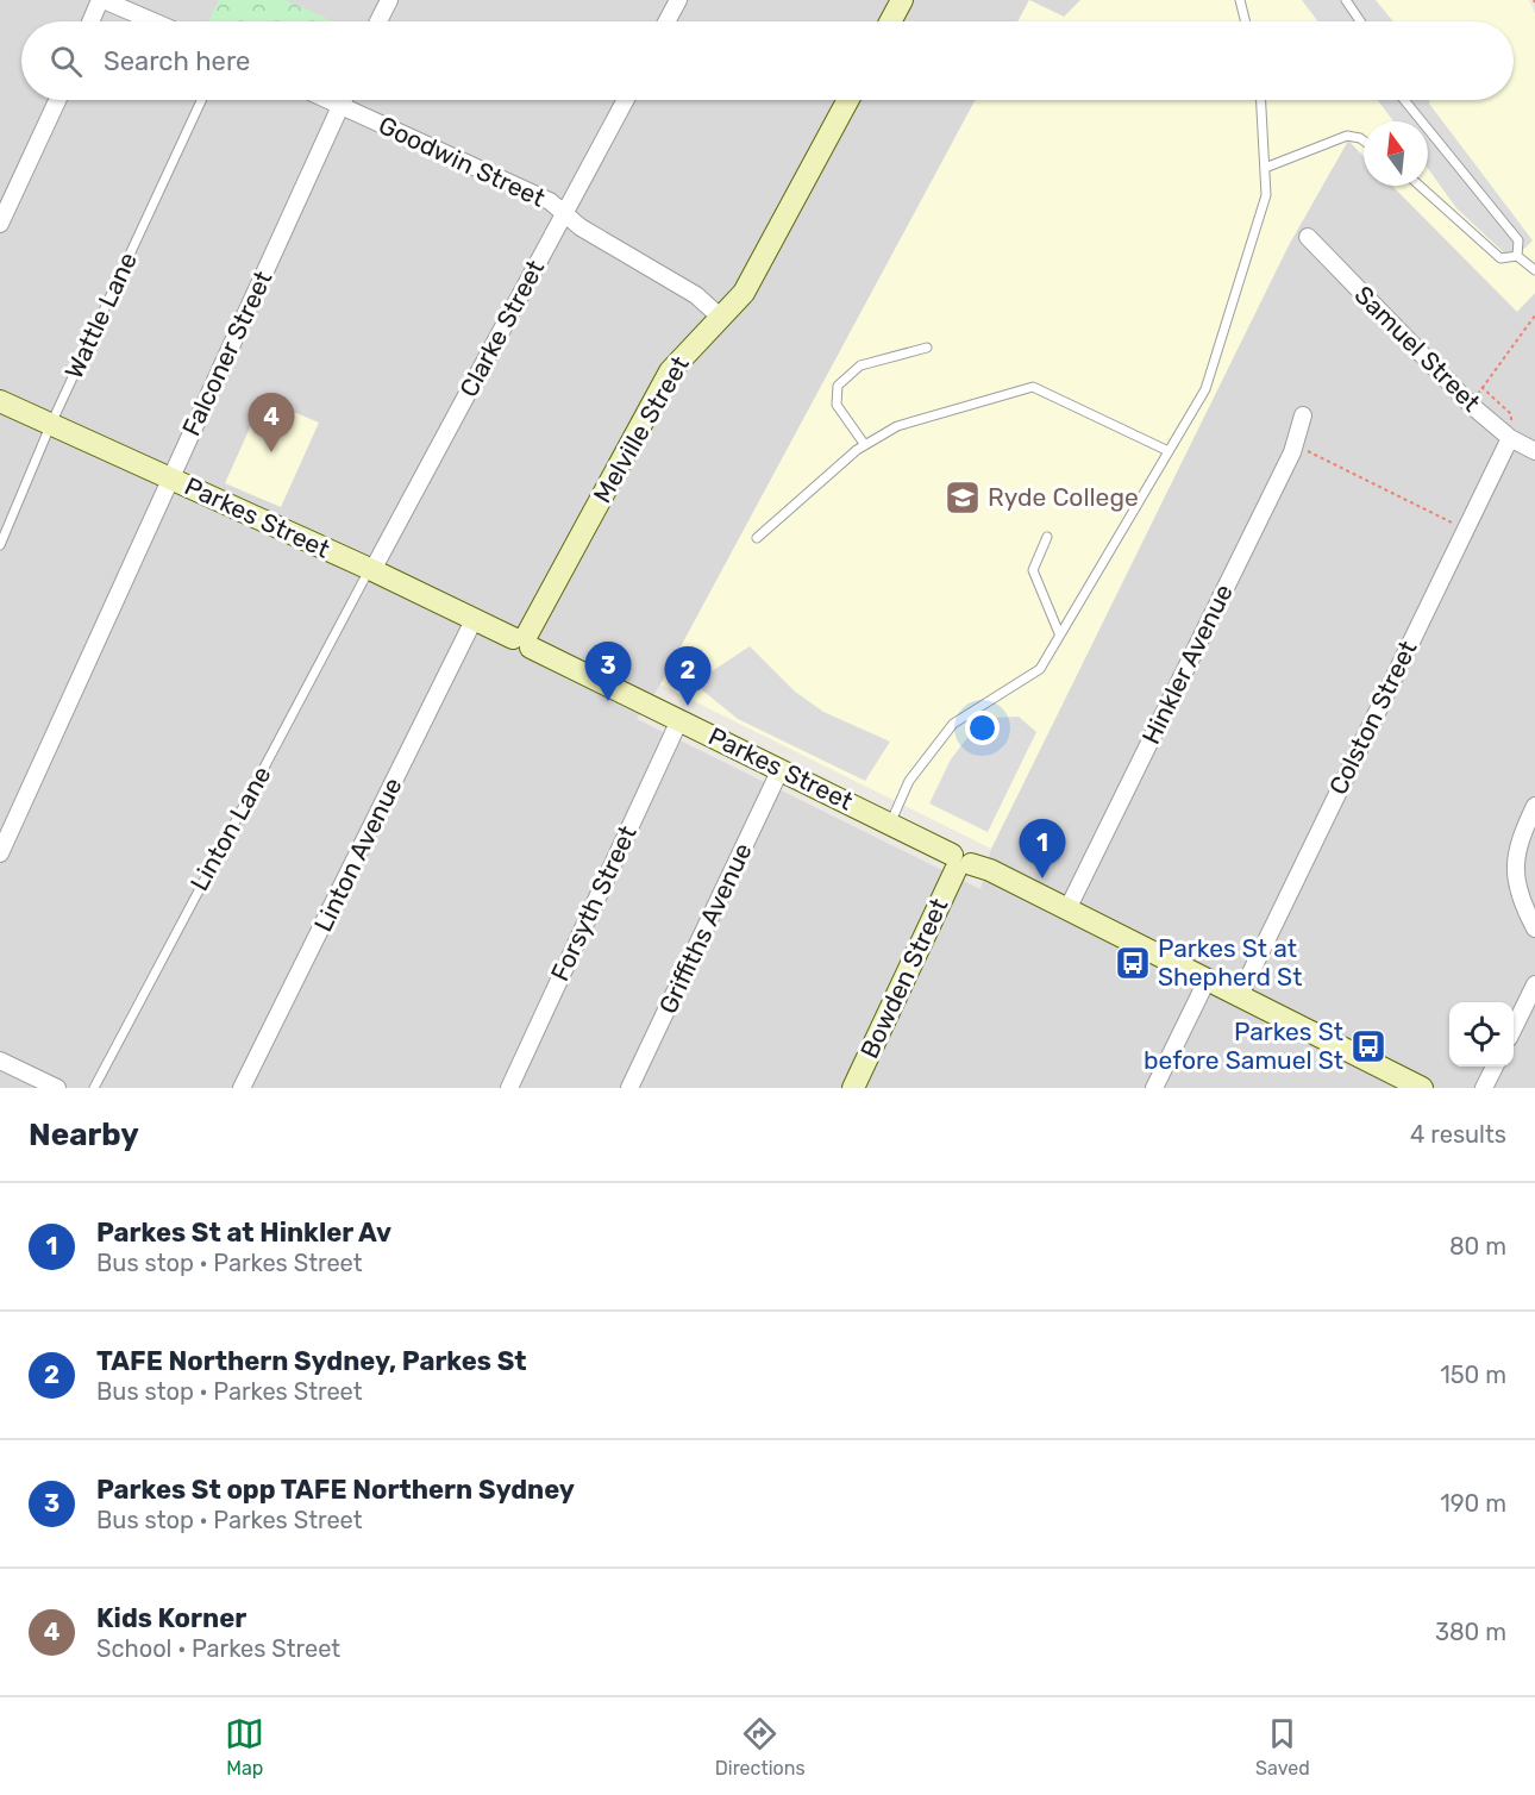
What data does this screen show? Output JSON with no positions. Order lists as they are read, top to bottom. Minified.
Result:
{"streets":{"street":["Goodwin Street","Clarke Street","Samuel Street","Falconer Street","Melville Street","Parkes Street","Hinkler Avenue","Colston Street","Linton Avenue","Forsyth Street","Griffiths Avenue","Bowden Street"],"lane":["Wattle Lane","Linton Lane"]},"crossings":[["Goodwin Street","Clarke Street"],["Goodwin Street","Falconer Street"],["Goodwin Street","Melville Street"],["Wattle Lane","Parkes Street"],["Clarke Street","Parkes Street"],["Clarke Street","Linton Lane"],["Samuel Street","Colston Street"],["Falconer Street","Parkes Street"],["Melville Street","Parkes Street"],["Parkes Street","Hinkler Avenue"],["Parkes Street","Colston Street"],["Parkes Street","Linton Lane"],["Parkes Street","Linton Avenue"],["Parkes Street","Forsyth Street"],["Parkes Street","Griffiths Avenue"],["Parkes Street","Bowden Street"]],"places":{"school or university":["Ryde College"],"bus stop":["Parkes St at Shepherd St","Parkes St before Samuel St"]},"north":"top","page":{"search":"Search here","pins":["4","3","2","1"],"heading":["Nearby","4 results"],"list":[{"mark":"1","name":"Parkes St at Hinkler Av","note":"Bus stop · Parkes Street","value":"80 m"},{"mark":"2","name":"TAFE Northern Sydney, Parkes St","note":"Bus stop · Parkes Street","value":"150 m"},{"mark":"3","name":"Parkes St opp TAFE Northern Sydney","note":"Bus stop · Parkes Street","value":"190 m"},{"mark":"4","name":"Kids Korner","note":"School · Parkes Street","value":"380 m"}],"nav":["Map","Directions","Saved"]}}
